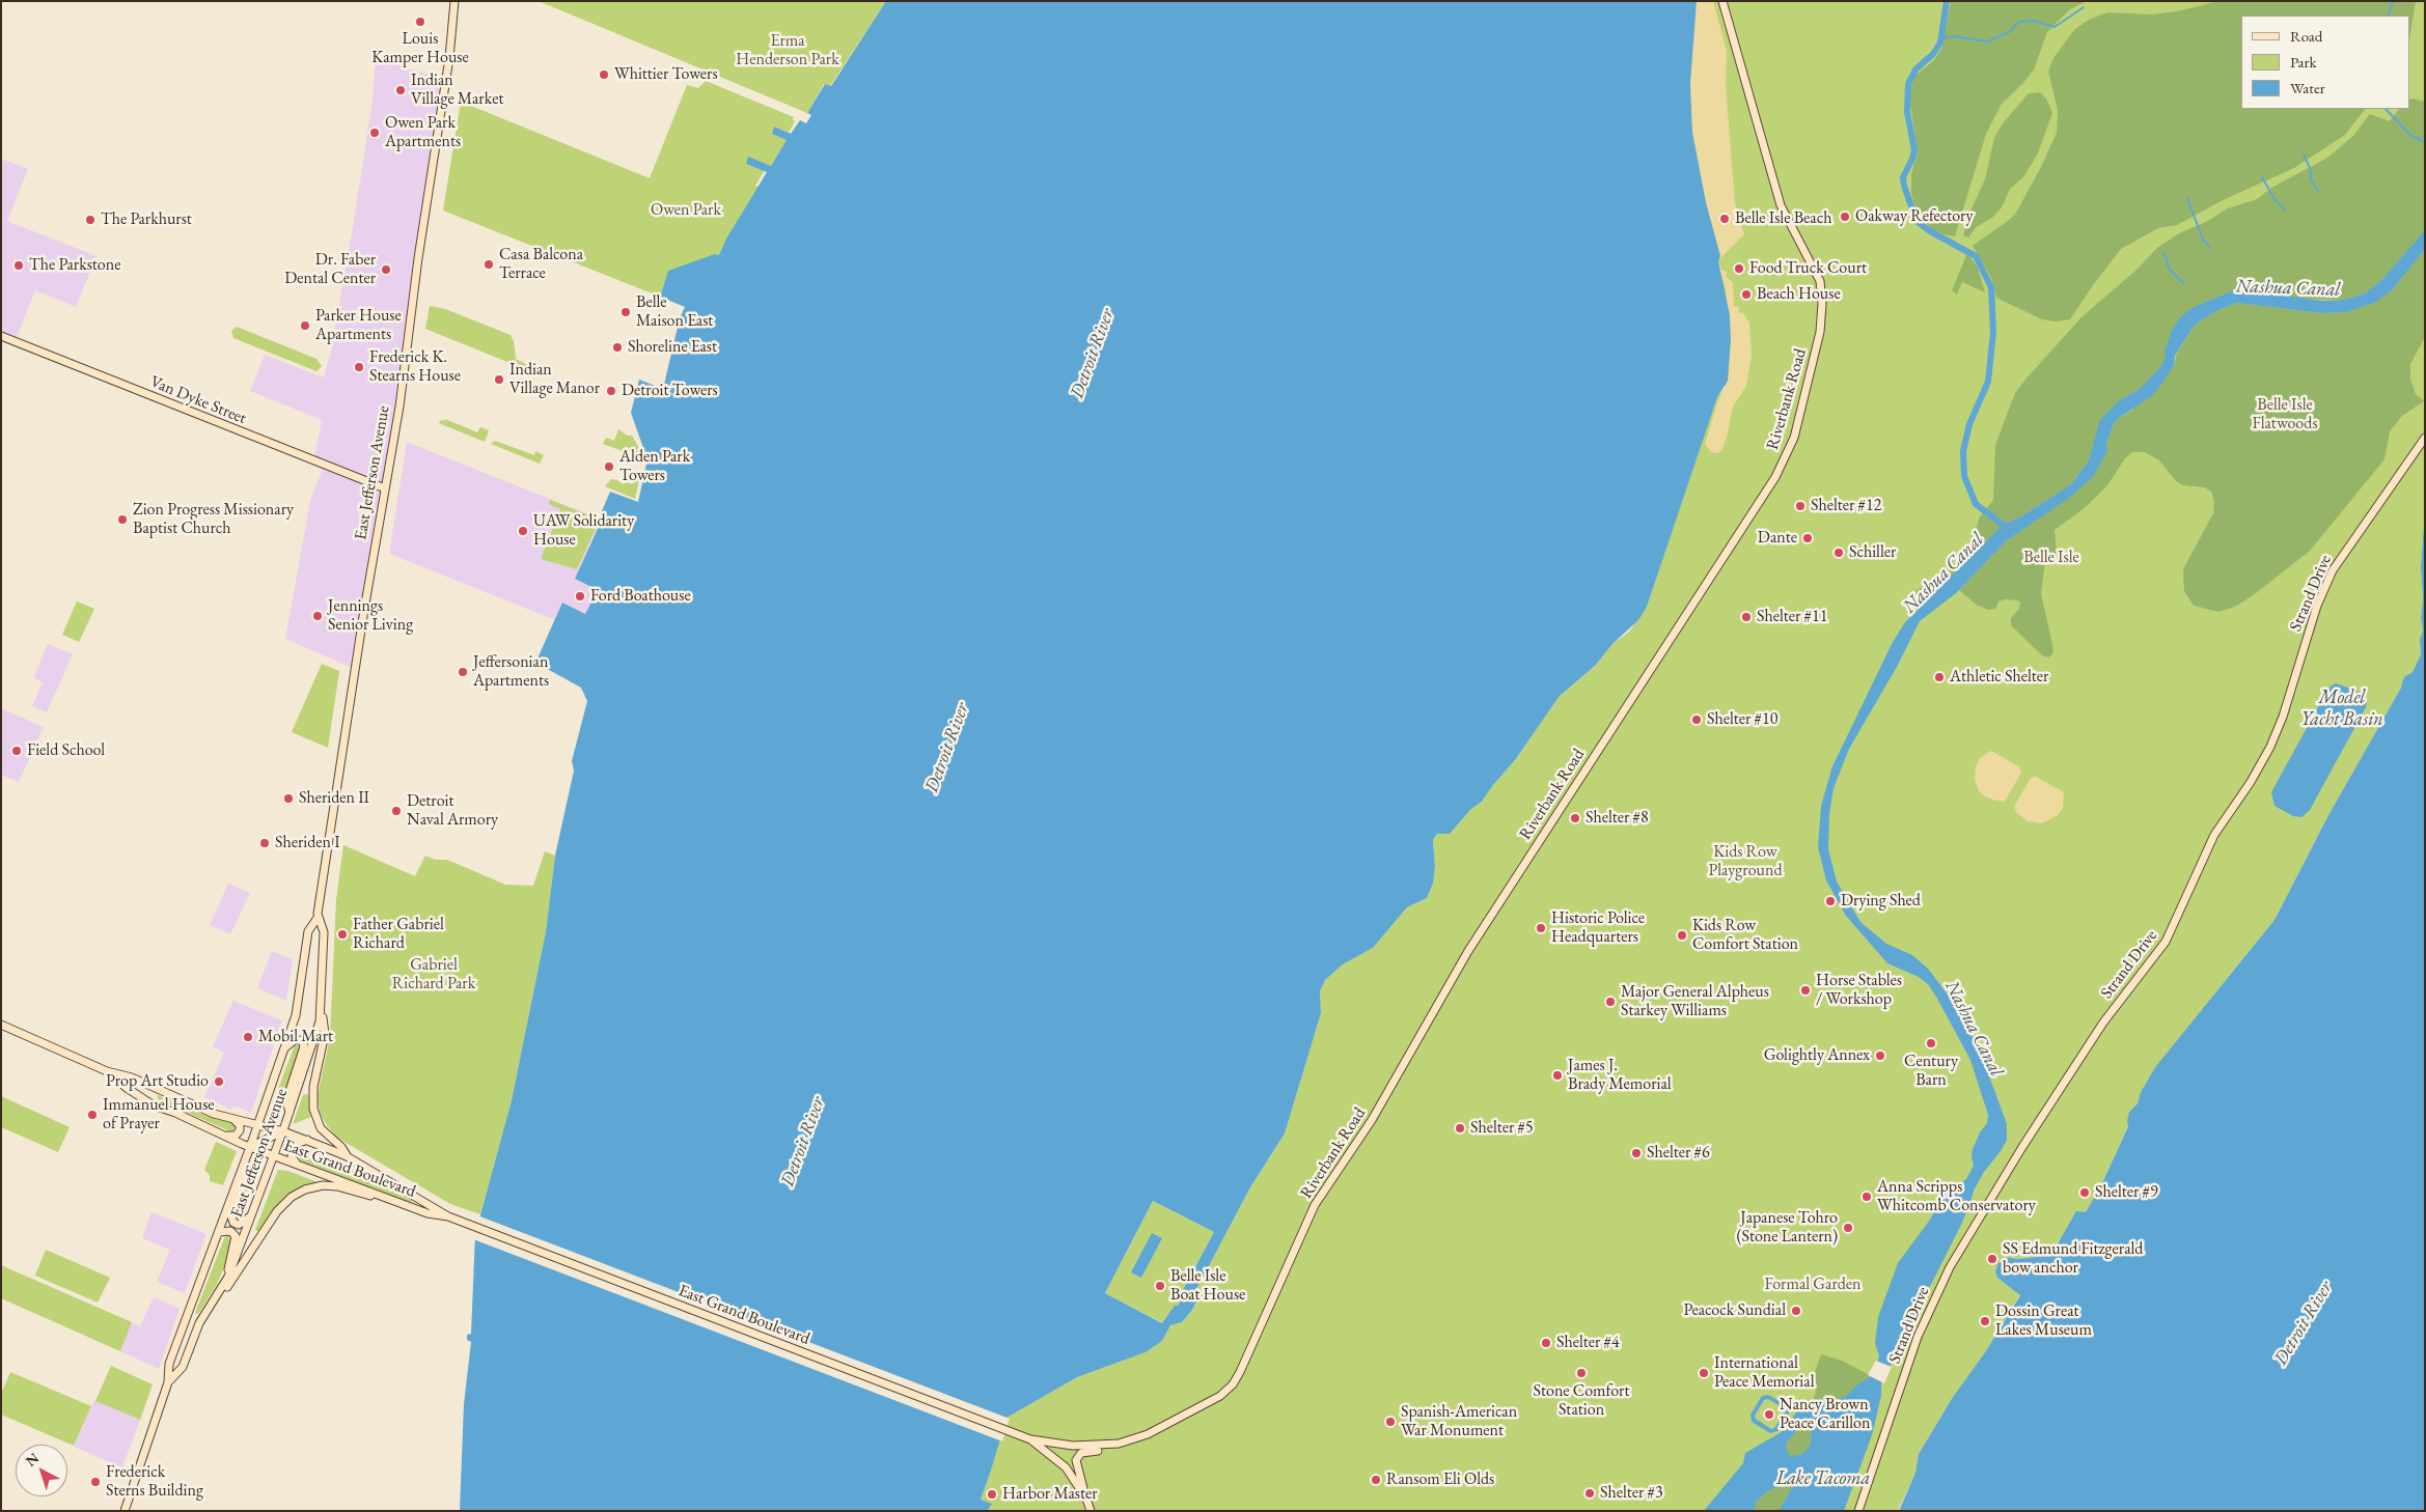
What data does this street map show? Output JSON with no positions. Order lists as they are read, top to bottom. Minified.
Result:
{"streets":{"street":["Riverbank Road","Van Dyke Street","East Jefferson Avenue","Strand Drive","East Grand Boulevard"]},"crossings":[["Riverbank Road","East Grand Boulevard"],["Van Dyke Street","East Jefferson Avenue"],["East Jefferson Avenue","East Grand Boulevard"]],"water":["Nashua Canal","Detroit River","Model Yacht Basin","Lake Tacoma"],"parks":["Erma Henderson Park","Owen Park","Belle Isle Flatwoods","Belle Isle","Kids Row Playground","Gabriel Richard Park","Formal Garden"],"places":["Louis Kamper House","Whittier Towers","Indian Village Market","Owen Park Apartments","Oakway Refectory","Belle Isle Beach","The Parkhurst","Casa Balcona Terrace","The Parkstone","Food Truck Court","Dr. Faber Dental Center","Beach House","Belle Maison East","Parker House Apartments","Shoreline East","Frederick K. Stearns House","Indian Village Manor","Detroit Towers","Alden Park Towers","Shelter #12","Zion Progress Missionary Baptist Church","UAW Solidarity House","Dante","Schiller","Ford Boathouse","Jennings Senior Living","Shelter #11","Jeffersonian Apartments","Athletic Shelter","Shelter #10","Field School","Sheriden II","Detroit Naval Armory","Shelter #8","Sheriden I","Drying Shed","Historic Police Headquarters","Father Gabriel Richard","Kids Row Comfort Station","Horse Stables / Workshop","Major General Alpheus Starkey Williams","Mobil Mart","Century Barn","Golightly Annex","James J. Brady Memorial","Prop Art Studio","Immanuel House of Prayer","Shelter #5","Shelter #6","Shelter #9","Anna Scripps Whitcomb Conservatory","Japanese Tohro (Stone Lantern)","SS Edmund Fitzgerald bow anchor","Belle Isle Boat House","Peacock Sundial","Dossin Great Lakes Museum","Shelter #4","Stone Comfort Station","International Peace Memorial","Nancy Brown Peace Carillon","Spanish-American War Monument","Ransom Eli Olds","Frederick Sterns Building","Shelter #3","Harbor Master"],"legend":["Road","Park","Water"],"north":"top left"}
